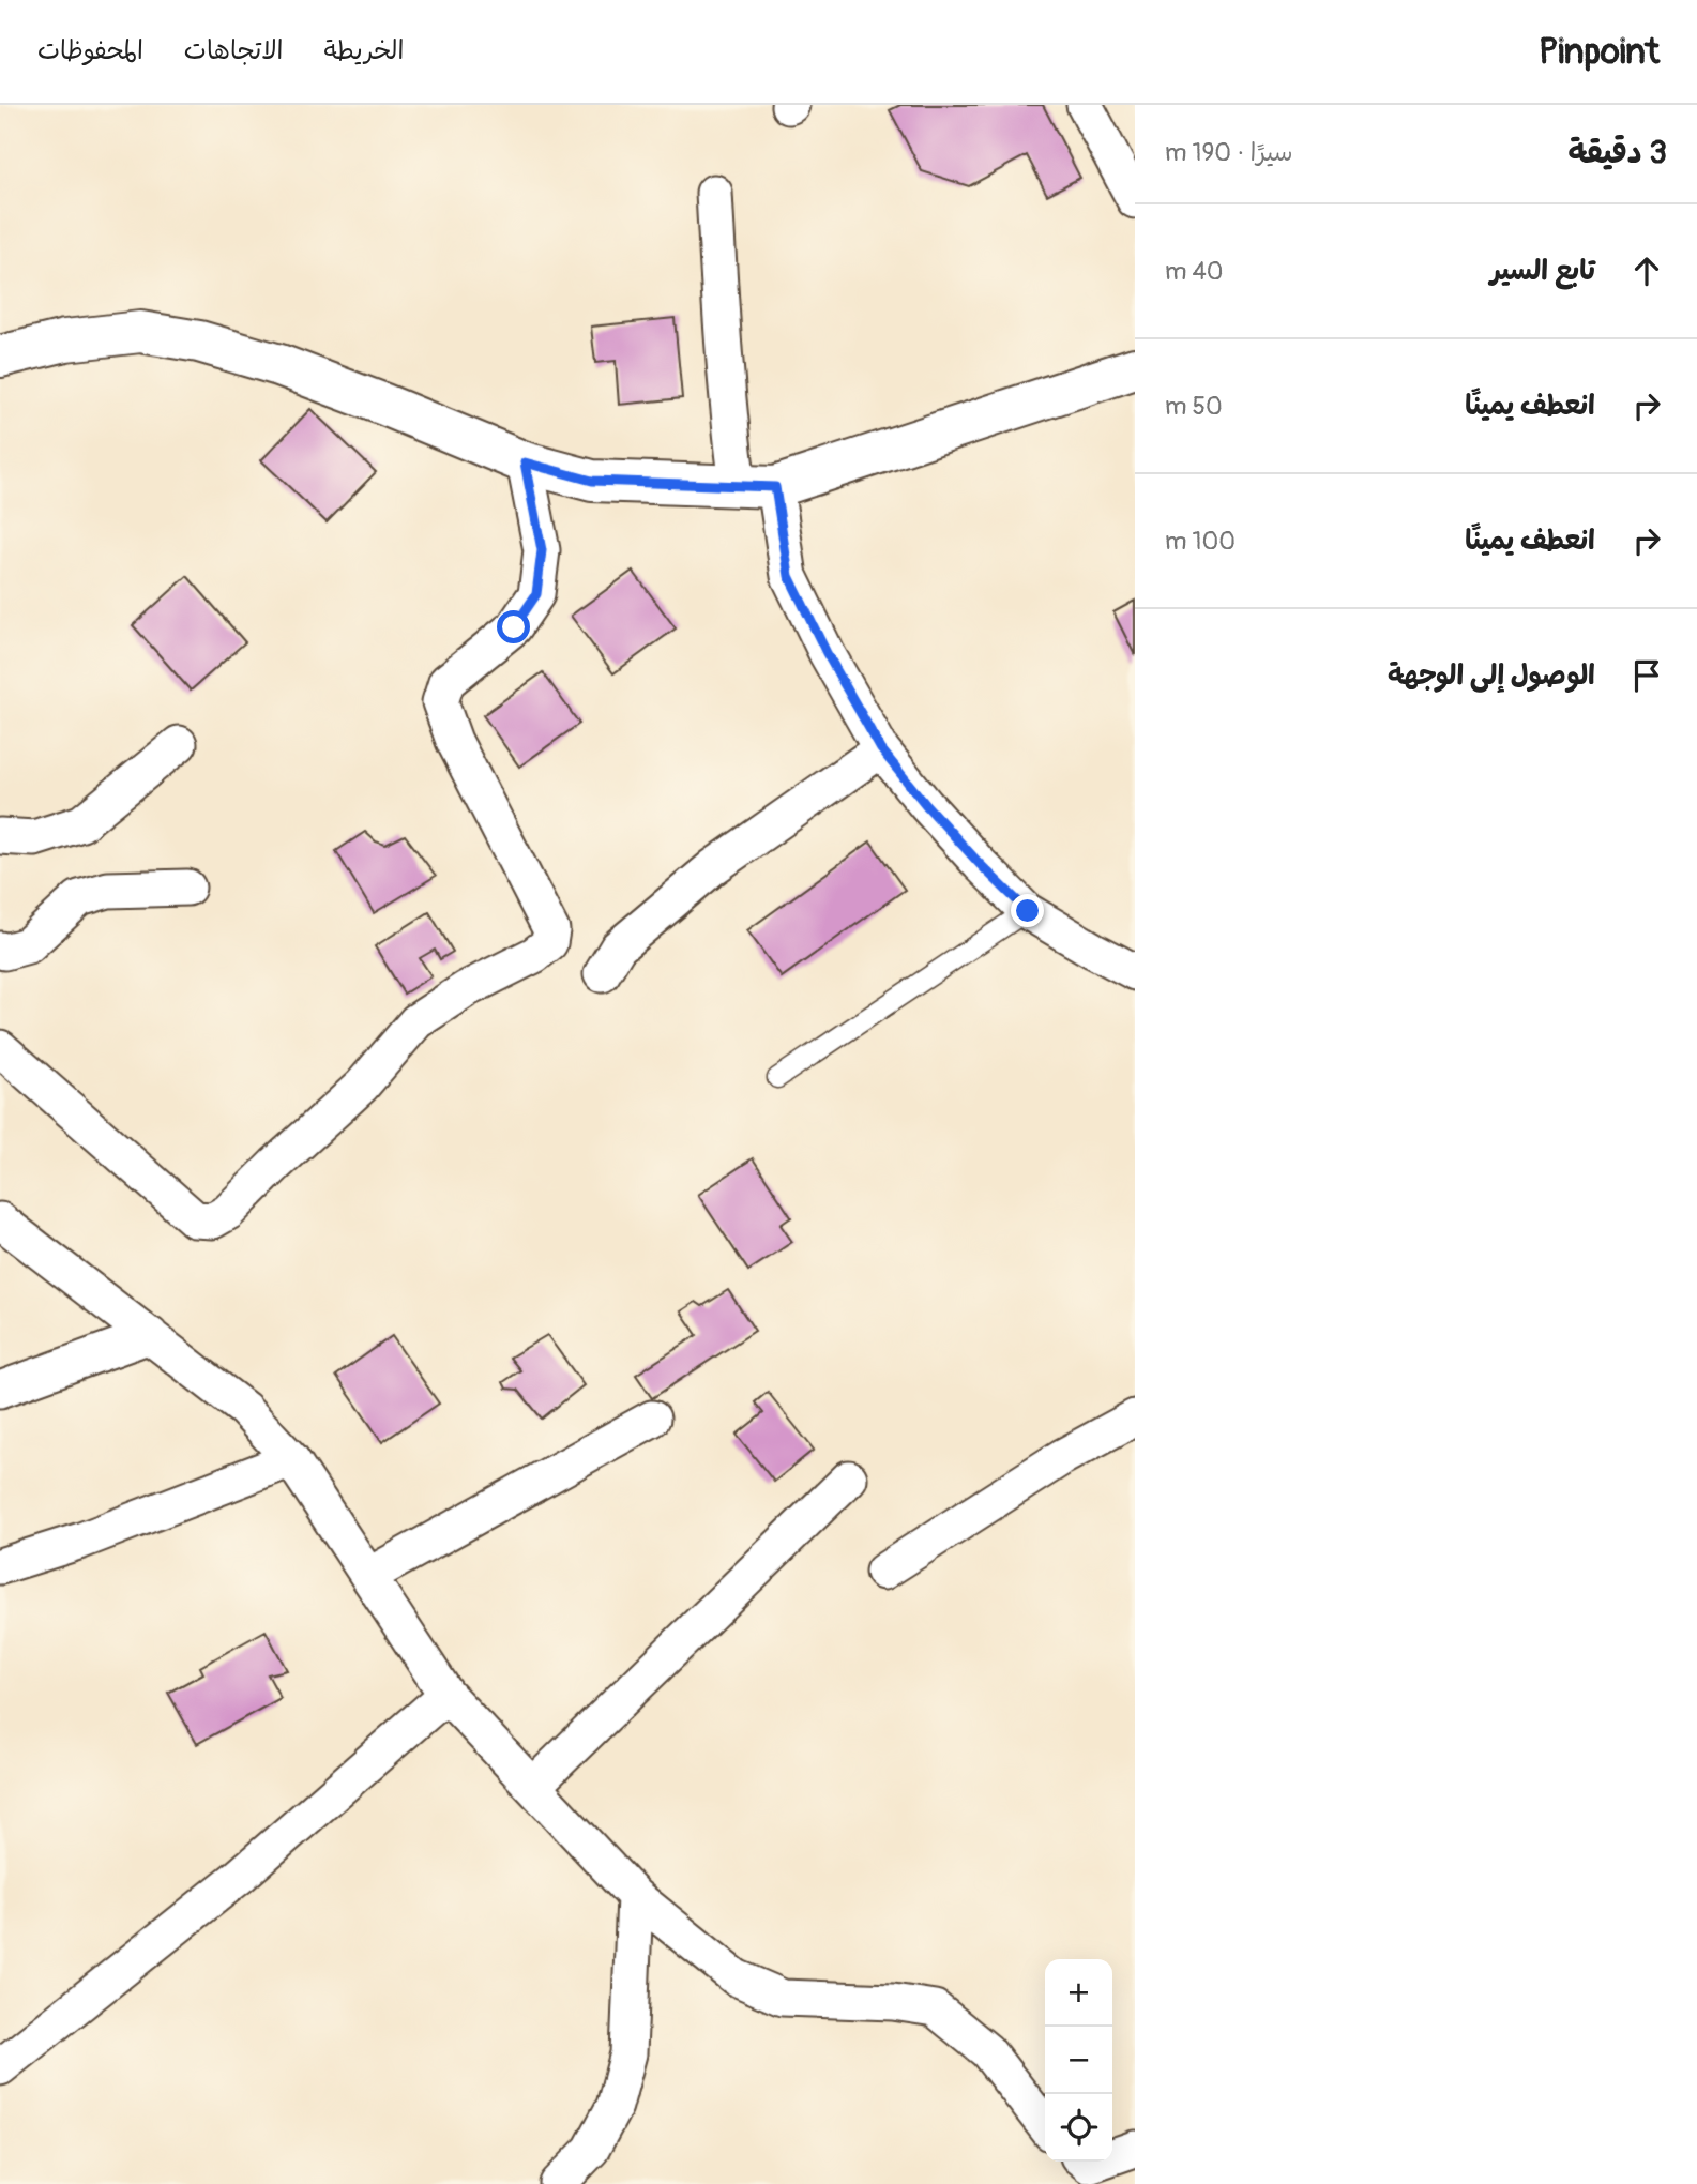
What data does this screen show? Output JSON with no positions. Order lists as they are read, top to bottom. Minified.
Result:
{"page":{"header":"Pinpoint","nav":["الخريطة","الاتجاهات","المحفوظات"],"heading":["3 دقيقة","سيرًا · 190 m"],"list":[["تابع السير","40 m"],["انعطف يمينًا","50 m"],["انعطف يمينًا","100 m"],"الوصول إلى الوجهة"],"map_buttons":["+","−"]}}
